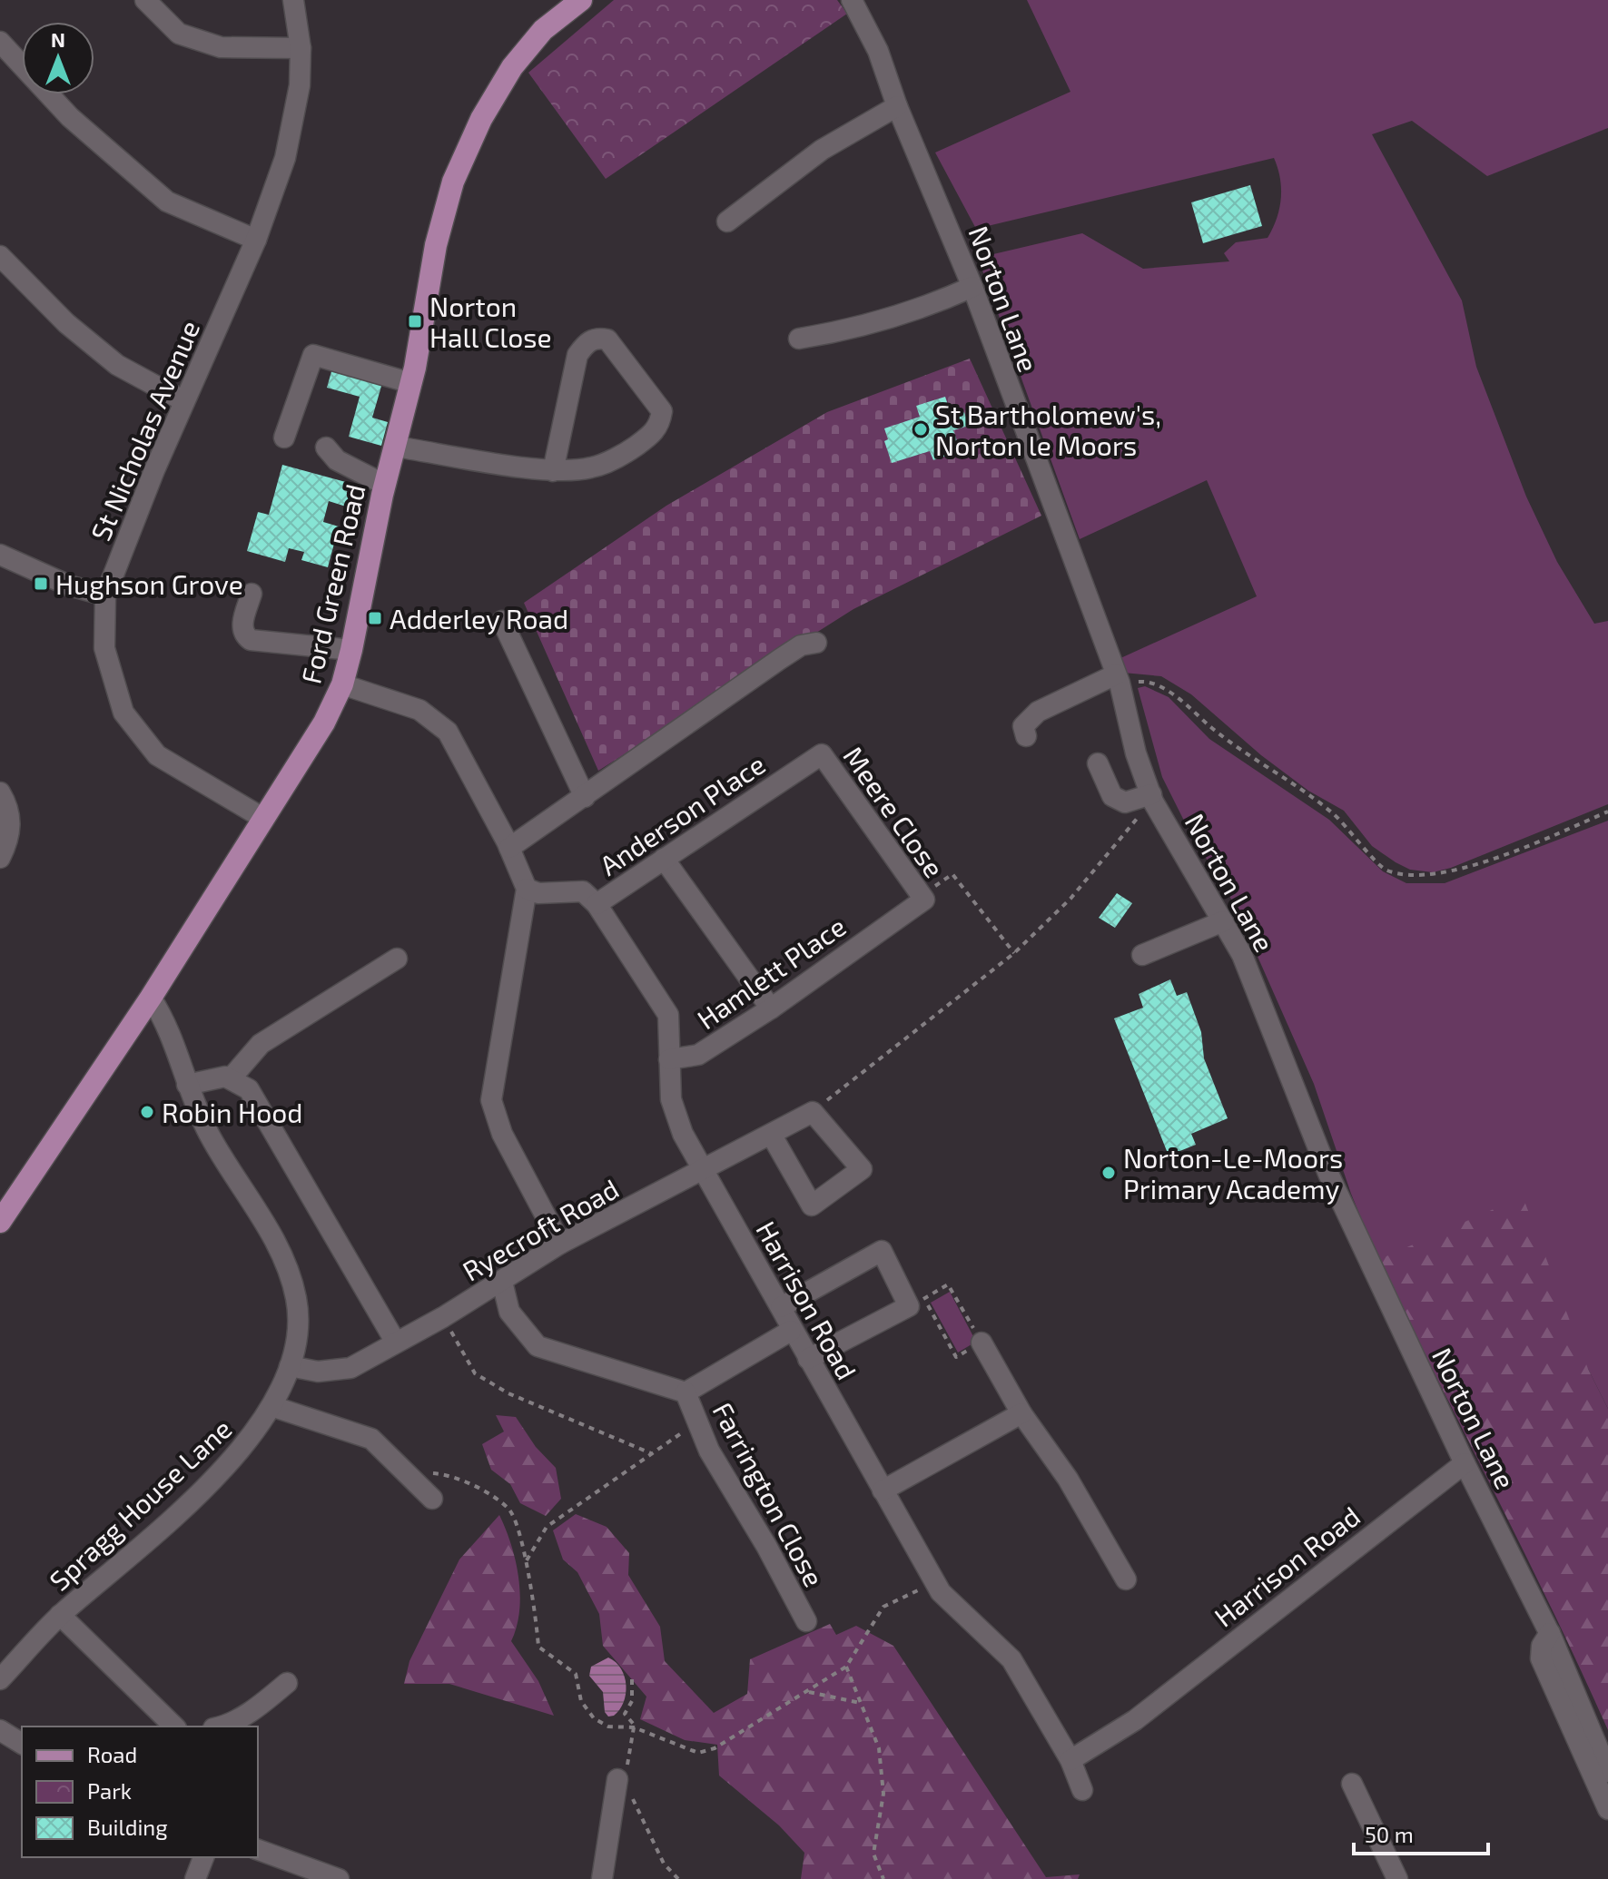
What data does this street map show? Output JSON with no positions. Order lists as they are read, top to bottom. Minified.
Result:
{"streets":{"main road":["Ford Green Road"],"street":["Norton Lane","St Nicholas Avenue","Meere Close","Anderson Place","Hamlett Place","Ryecroft Road","Harrison Road","Farrington Close","Spragg House Lane"]},"crossings":[["Norton Lane","Harrison Road"],["St Nicholas Avenue","Ford Green Road"],["Ford Green Road","Spragg House Lane"],["Meere Close","Anderson Place"],["Meere Close","Hamlett Place"],["Anderson Place","Harrison Road"],["Hamlett Place","Harrison Road"],["Ryecroft Road","Harrison Road"],["Ryecroft Road","Spragg House Lane"]],"places":{"transit":["Norton Hall Close","Hughson Grove","Adderley Road"],"other":["St Bartholomew's, Norton le Moors","Robin Hood","Norton-Le-Moors Primary Academy"]},"legend":["Road","Park","Building"],"scale_bar":"50 m","north":"top"}
